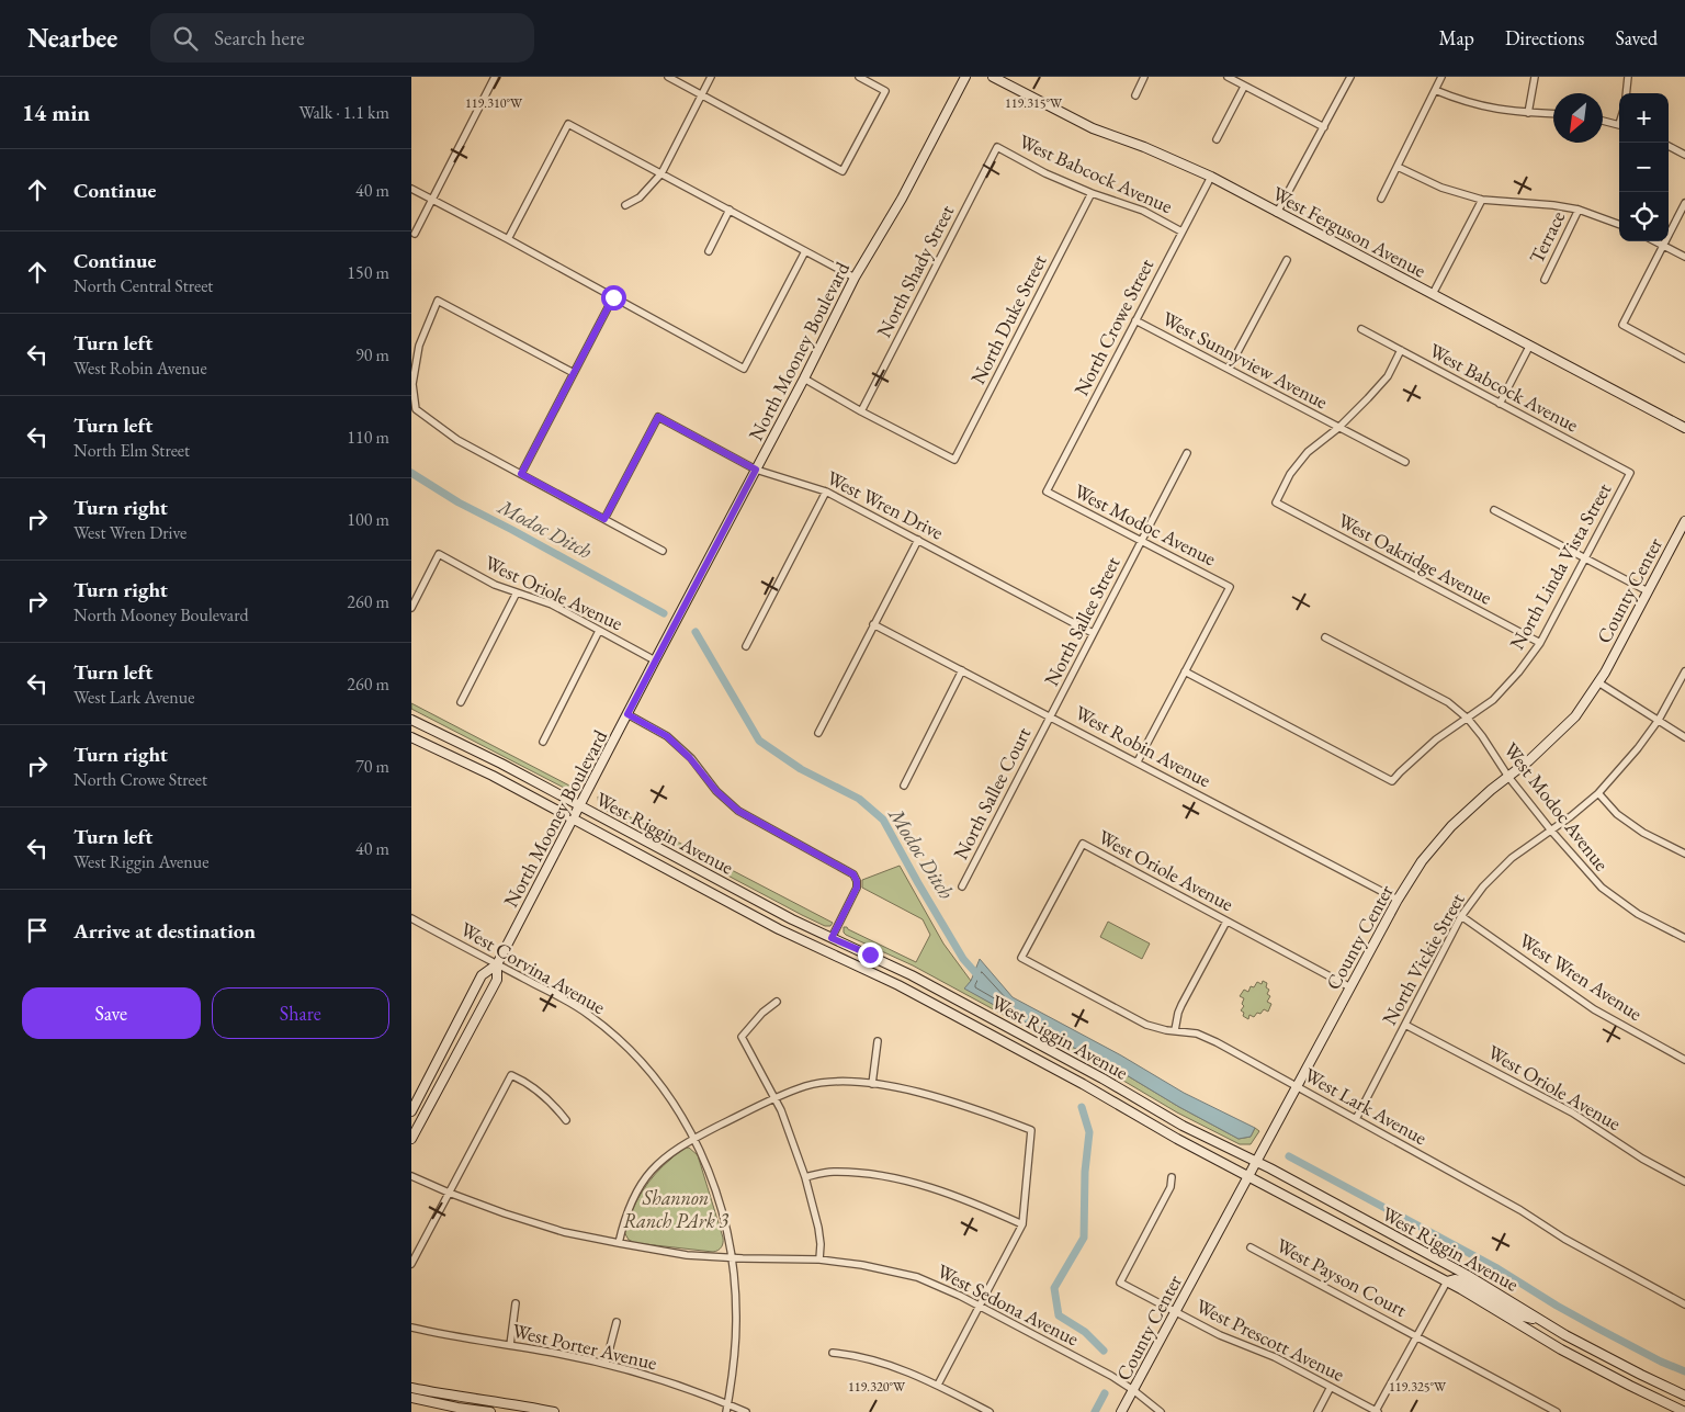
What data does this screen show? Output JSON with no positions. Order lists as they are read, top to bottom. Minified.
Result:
{"streets":{"street":["West Babcock Avenue","West Ferguson Avenue","Terrace","North Shady Street","North Duke Street","North Crowe Street","North Mooney Boulevard","West Sunnyview Avenue","West Wren Drive","West Modoc Avenue","West Oakridge Avenue","North Linda Vista Street","County Center","West Oriole Avenue","North Sallee Street","West Robin Avenue","North Sallee Court","West Riggin Avenue","North Vickie Street","West Corvina Avenue","West Wren Avenue","West Lark Avenue","West Payson Court","West Sedona Avenue","West Prescott Avenue","West Porter Avenue"]},"crossings":[["West Babcock Avenue","North Shady Street"],["West Babcock Avenue","North Duke Street"],["West Babcock Avenue","North Crowe Street"],["West Babcock Avenue","North Linda Vista Street"],["West Ferguson Avenue","North Crowe Street"],["North Shady Street","North Duke Street"],["North Crowe Street","West Sunnyview Avenue"],["North Crowe Street","West Modoc Avenue"],["North Mooney Boulevard","West Wren Drive"],["North Mooney Boulevard","West Oriole Avenue"],["North Mooney Boulevard","West Riggin Avenue"],["North Mooney Boulevard","West Corvina Avenue"],["West Sunnyview Avenue","West Oakridge Avenue"],["West Wren Drive","North Sallee Street"],["West Modoc Avenue","North Linda Vista Street"],["West Modoc Avenue","County Center"],["West Modoc Avenue","North Sallee Street"],["West Modoc Avenue","North Vickie Street"],["West Oakridge Avenue","North Linda Vista Street"],["County Center","West Oriole Avenue"],["County Center","West Robin Avenue"],["County Center","West Riggin Avenue"],["County Center","West Lark Avenue"],["County Center","West Sedona Avenue"],["County Center","West Prescott Avenue"],["West Oriole Avenue","North Vickie Street"],["West Oriole Avenue","West Lark Avenue"],["North Sallee Street","West Robin Avenue"],["North Sallee Street","North Sallee Court"],["West Robin Avenue","North Sallee Court"],["North Vickie Street","West Wren Avenue"],["North Vickie Street","West Lark Avenue"],["West Corvina Avenue","West Sedona Avenue"],["West Corvina Avenue","West Porter Avenue"]],"water":["Modoc Ditch"],"parks":["Shannon Ranch PArk 3"],"north":"bottom left","page":{"header":"Nearbee","search":"Search here","nav":["Map","Directions","Saved"],"heading":["14 min","Walk · 1.1 km"],"map_buttons":["+","−"],"list":[["Continue","40 m"],["Continue","North Central Street","150 m"],["Turn left","West Robin Avenue","90 m"],["Turn left","North Elm Street","110 m"],["Turn right","West Wren Drive","100 m"],["Turn right","North Mooney Boulevard","260 m"],["Turn left","West Lark Avenue","260 m"],["Turn right","North Crowe Street","70 m"],["Turn left","West Riggin Avenue","40 m"],"Arrive at destination"],"buttons":["Save","Share"]},"coordinates":["119.310°W","119.315°W","119.320°W","119.325°W"]}
